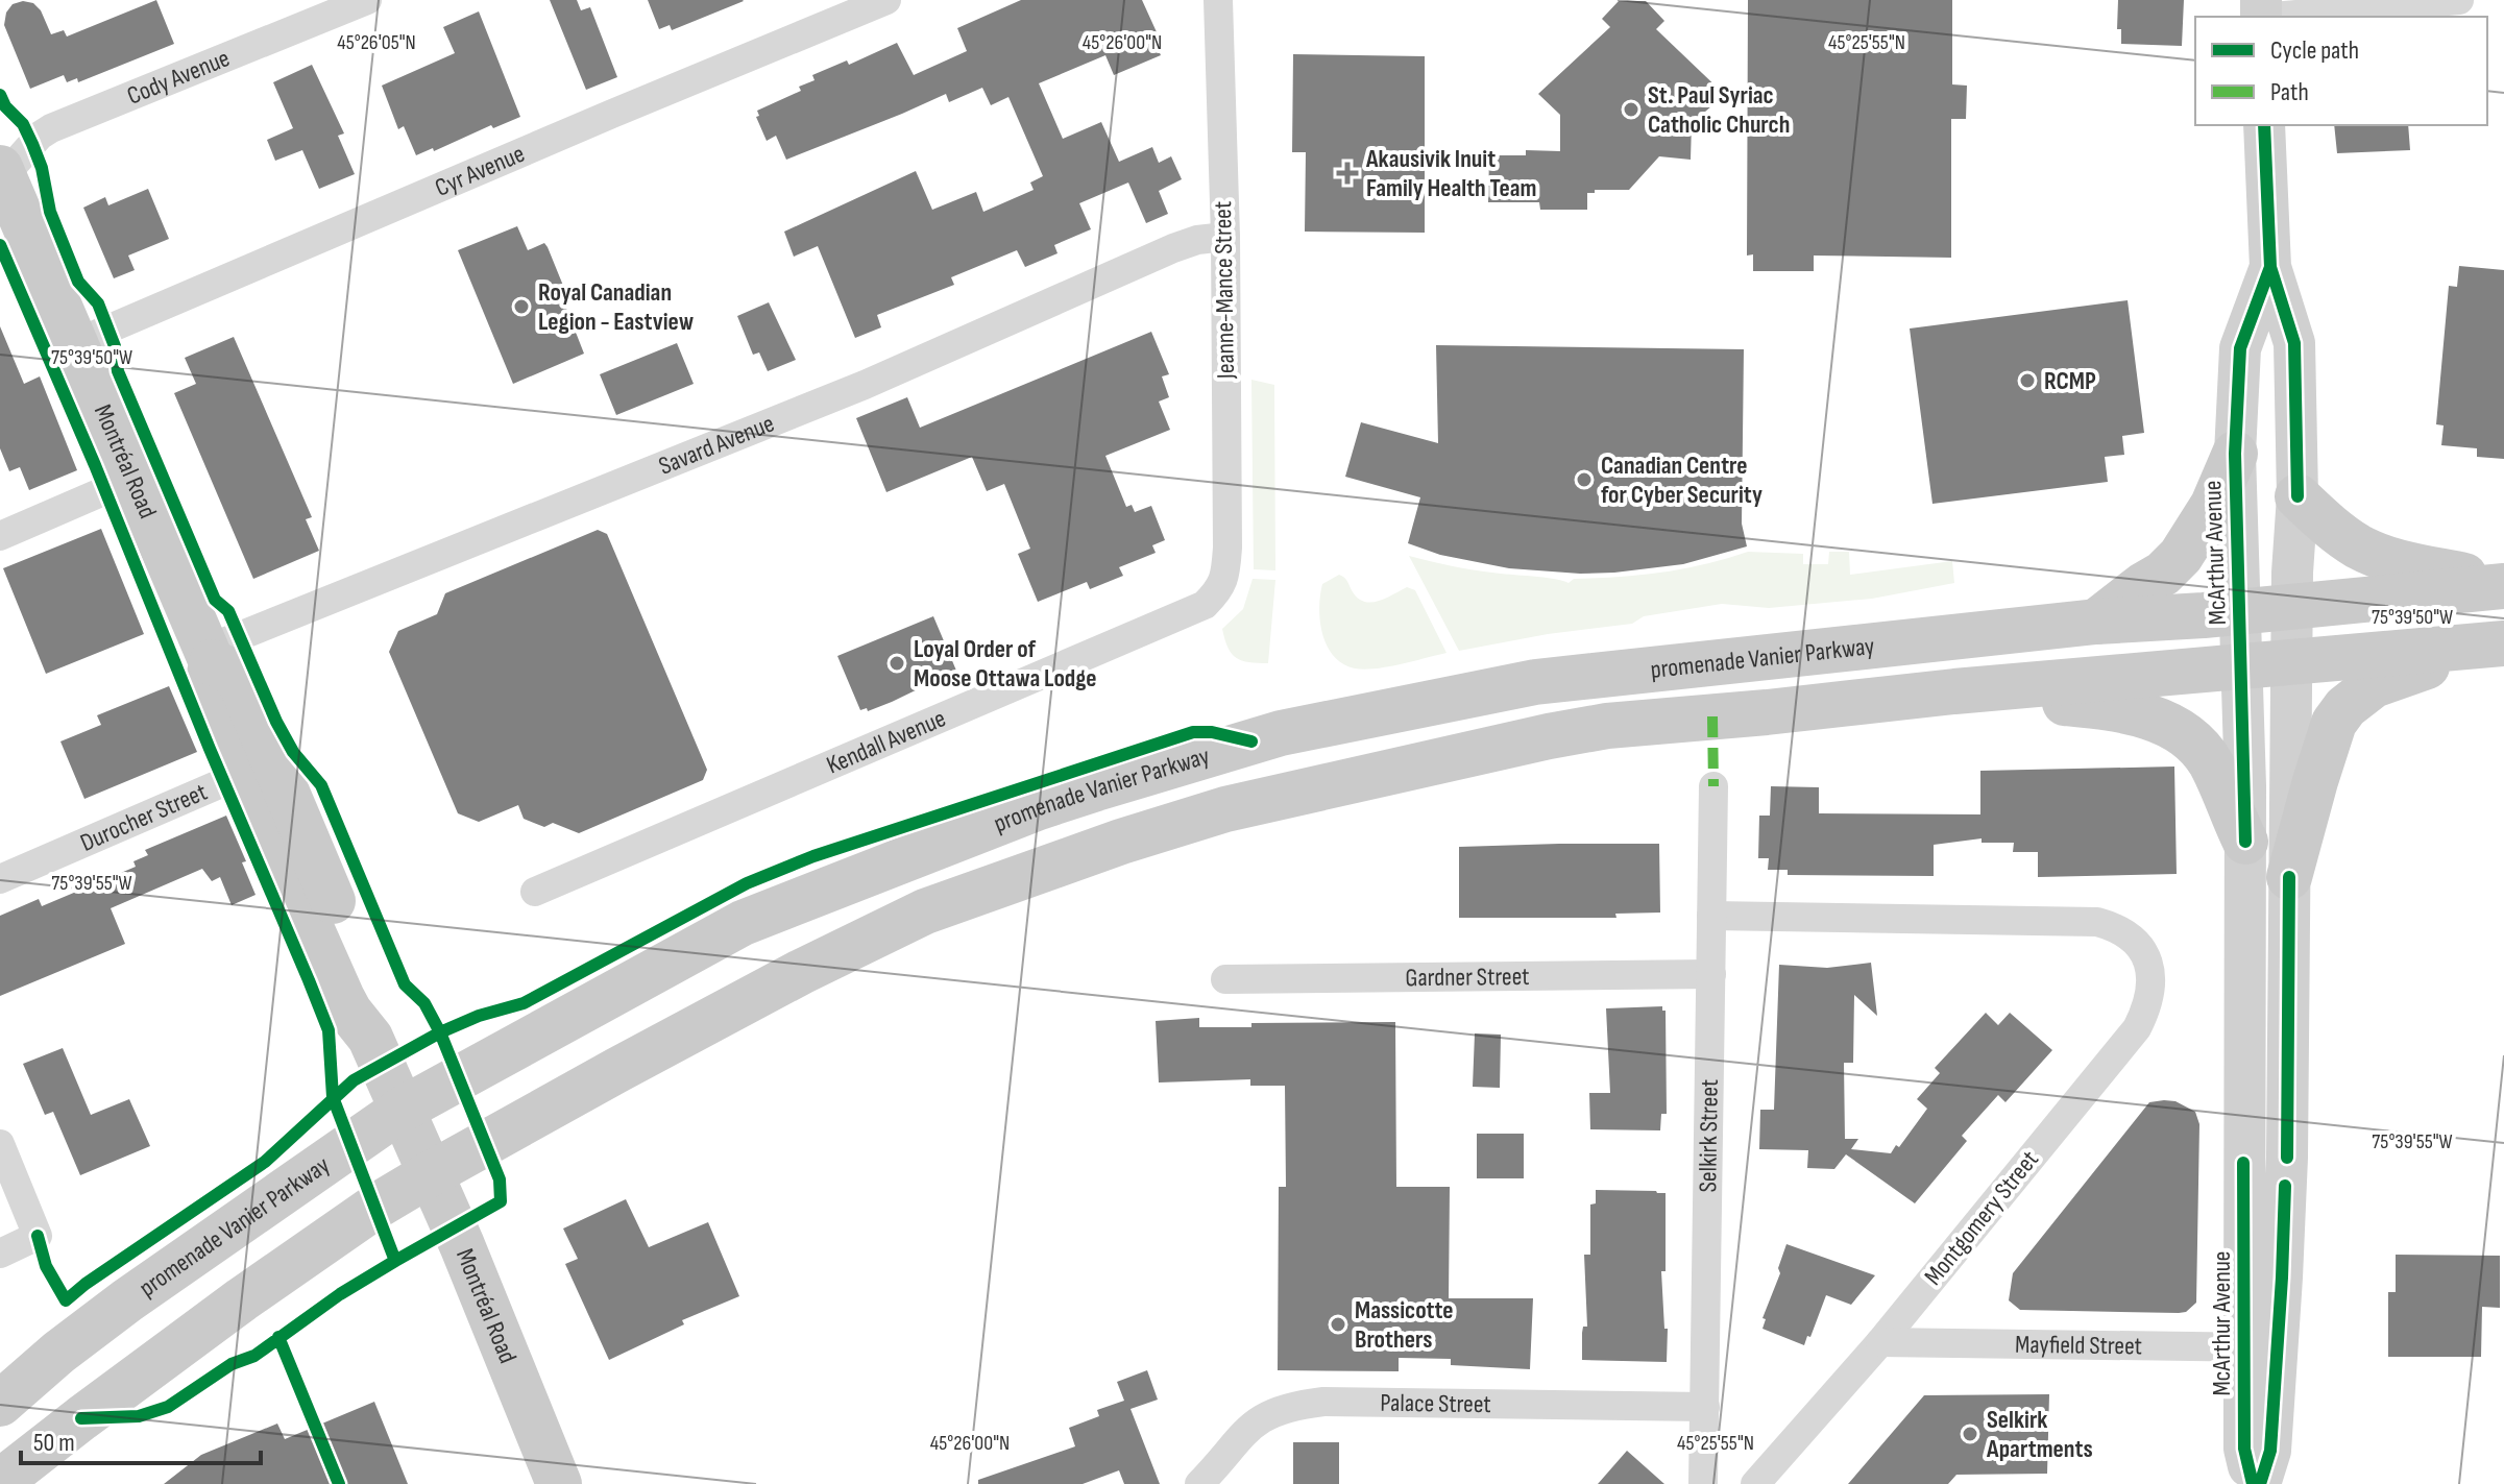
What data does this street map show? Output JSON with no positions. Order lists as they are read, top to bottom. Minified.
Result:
{"streets":{"main road":["Montréal Road","McArthur Avenue","promenade Vanier Parkway"],"street":["Cody Avenue","Cyr Avenue","Jeanne-Mance Street","Savard Avenue","Kendall Avenue","Durocher Street","Gardner Street","Selkirk Street","Montgomery Street","Mayfield Street","Palace Street"]},"crossings":[["Cody Avenue","Montréal Road"],["Cyr Avenue","Montréal Road"],["Jeanne-Mance Street","Savard Avenue"],["Jeanne-Mance Street","Kendall Avenue"],["Savard Avenue","Montréal Road"],["Montréal Road","promenade Vanier Parkway"],["Montréal Road","Durocher Street"],["McArthur Avenue","promenade Vanier Parkway"],["McArthur Avenue","Mayfield Street"],["Gardner Street","Selkirk Street"],["Selkirk Street","Montgomery Street"],["Selkirk Street","Palace Street"],["Montgomery Street","Mayfield Street"]],"places":{"other":["St. Paul Syriac Catholic Church","Royal Canadian Legion - Eastview","RCMP","Canadian Centre for Cyber Security","Loyal Order of Moose Ottawa Lodge","Massicotte Brothers","Selkirk Apartments"],"health":["Akausivik Inuit Family Health Team"]},"legend":["Cycle path","Path"],"scale_bar":"50 m","coordinates":["45°26'05\"N","45°26'00\"N","45°25'55\"N","75°39'50\"W","75°39'55\"W"]}
